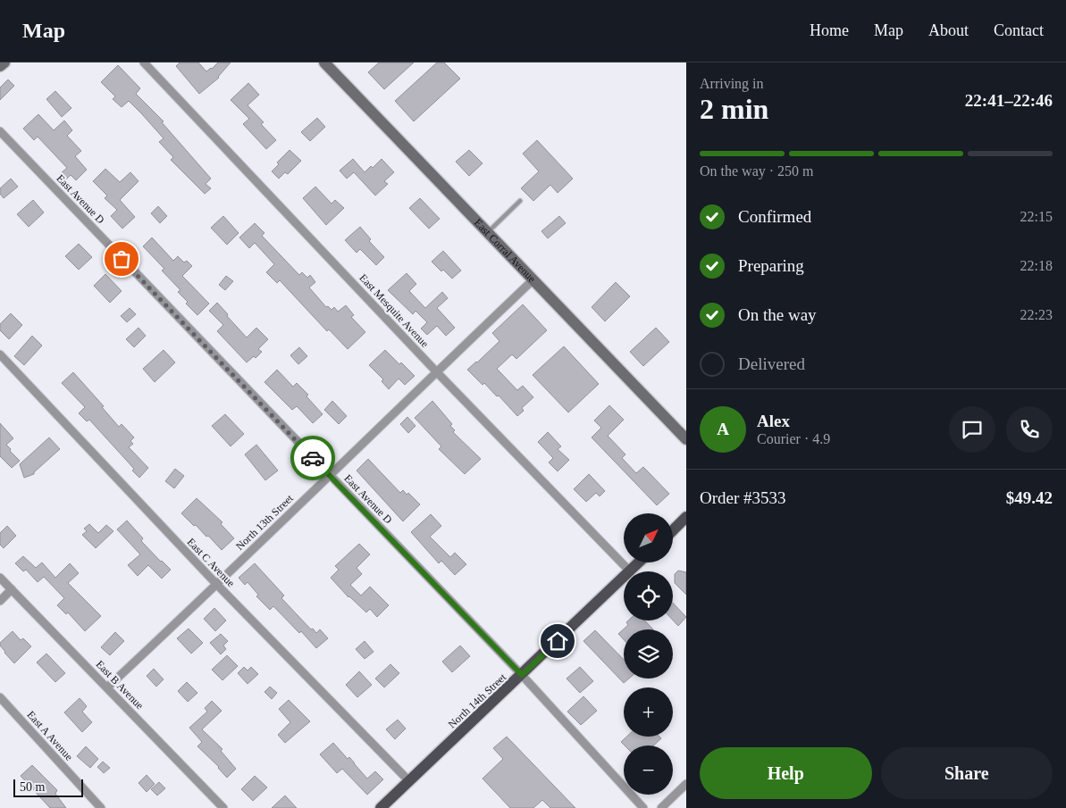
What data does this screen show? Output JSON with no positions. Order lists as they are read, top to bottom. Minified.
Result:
{"streets":{"main road":["East Corral Avenue","North 14th Street"],"street":["East Avenue D","East Mesquite Avenue","North 13th Street","East C Avenue","East B Avenue","East A Avenue"]},"crossings":[["East Avenue D","North 13th Street"],["East Avenue D","North 14th Street"],["East Corral Avenue","North 13th Street"],["East Mesquite Avenue","North 13th Street"],["East Mesquite Avenue","North 14th Street"],["North 13th Street","East C Avenue"],["North 13th Street","East B Avenue"],["East C Avenue","North 14th Street"]],"scale_bar":"50 m","north":"top right","page":{"header":"Map","nav":["Home","Map","About","Contact"],"heading":["2 min","Arriving in","22:41–22:46"],"panel":["Alex","Courier · 4.9","Order #3533","$49.42"],"bar":"On the way · 250 m","list":[["Confirmed","22:15"],["Preparing","22:18"],["On the way","22:23"],"Delivered"],"round":"A","map_buttons":["+","−"],"buttons":["Help","Share"],"scale":"50 m"}}
